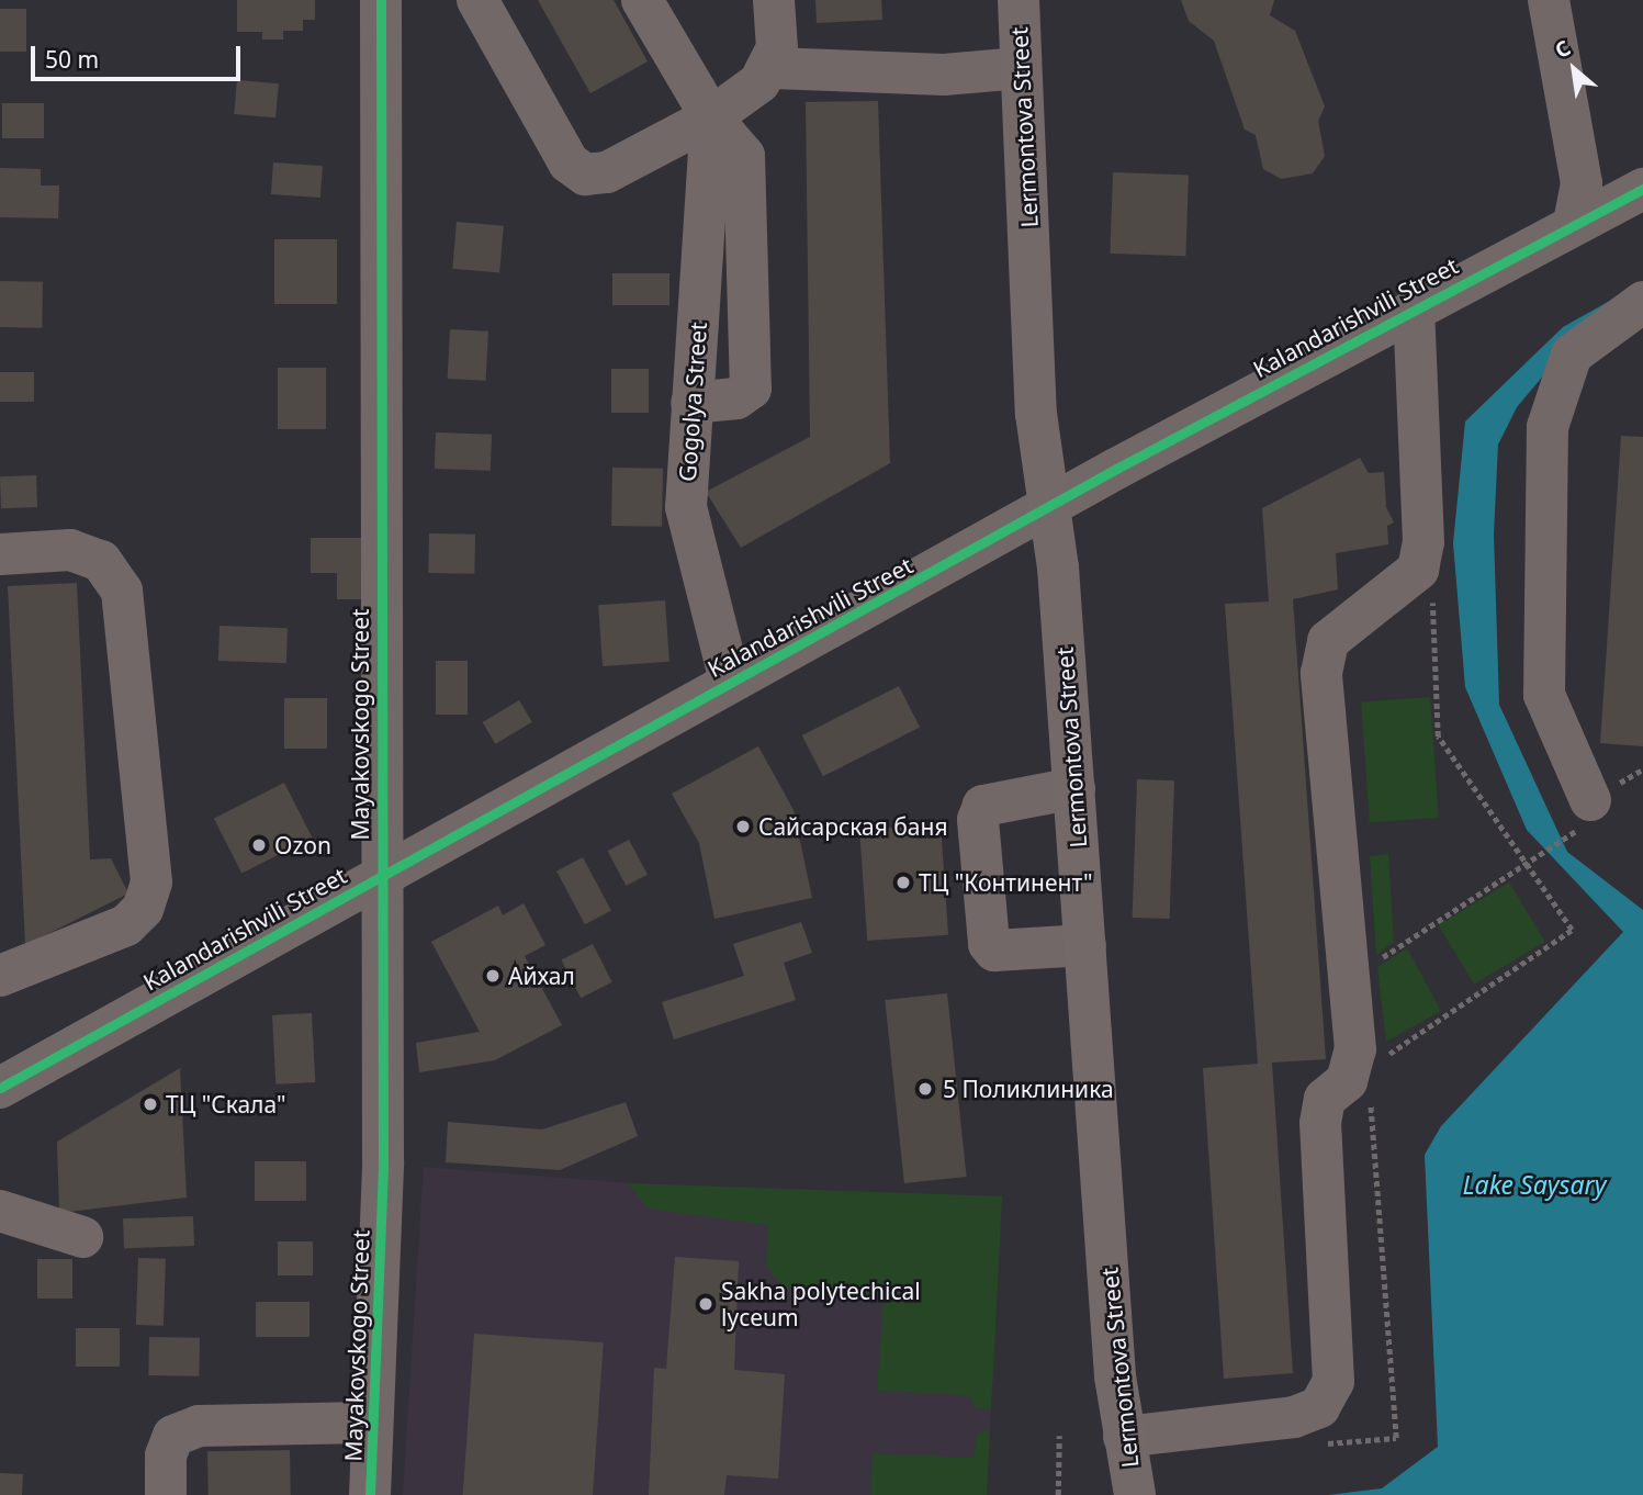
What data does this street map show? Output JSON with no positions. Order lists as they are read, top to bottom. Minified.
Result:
{"streets":{"main road":["Lermontova Street"],"street":["Kalandarishvili Street","Gogolya Street","Mayakovskogo Street"]},"crossings":[["Lermontova Street","Kalandarishvili Street"],["Kalandarishvili Street","Gogolya Street"],["Kalandarishvili Street","Mayakovskogo Street"]],"water":["Lake Saysary"],"places":["Сайсарская баня","Ozon","ТЦ \"Континент\"","Айхал","5 Поликлиника","ТЦ \"Скала\"","Sakha polytechical lyceum"],"scale_bar":"50 m","north":"top left"}
